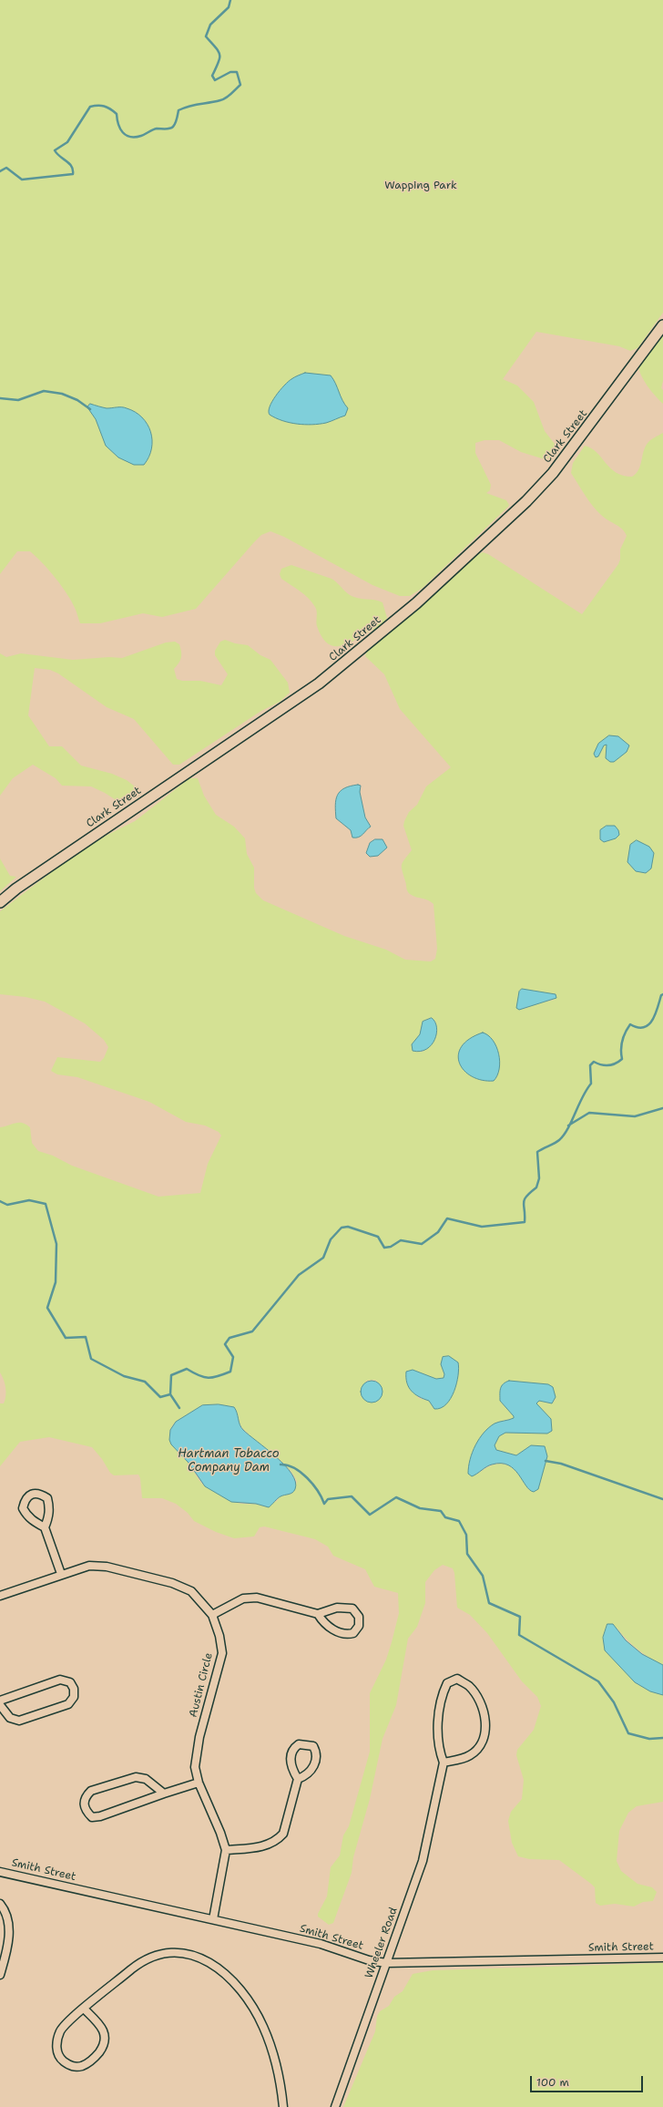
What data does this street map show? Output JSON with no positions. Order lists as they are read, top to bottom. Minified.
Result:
{"streets":{"main road":["Clark Street"],"street":["Austin Circle","Smith Street","Wheeler Road"]},"crossings":[["Austin Circle","Smith Street"],["Smith Street","Wheeler Road"]],"water":["Hartman Tobacco Company Dam"],"parks":["Wapping Park"],"scale_bar":"100 m"}
